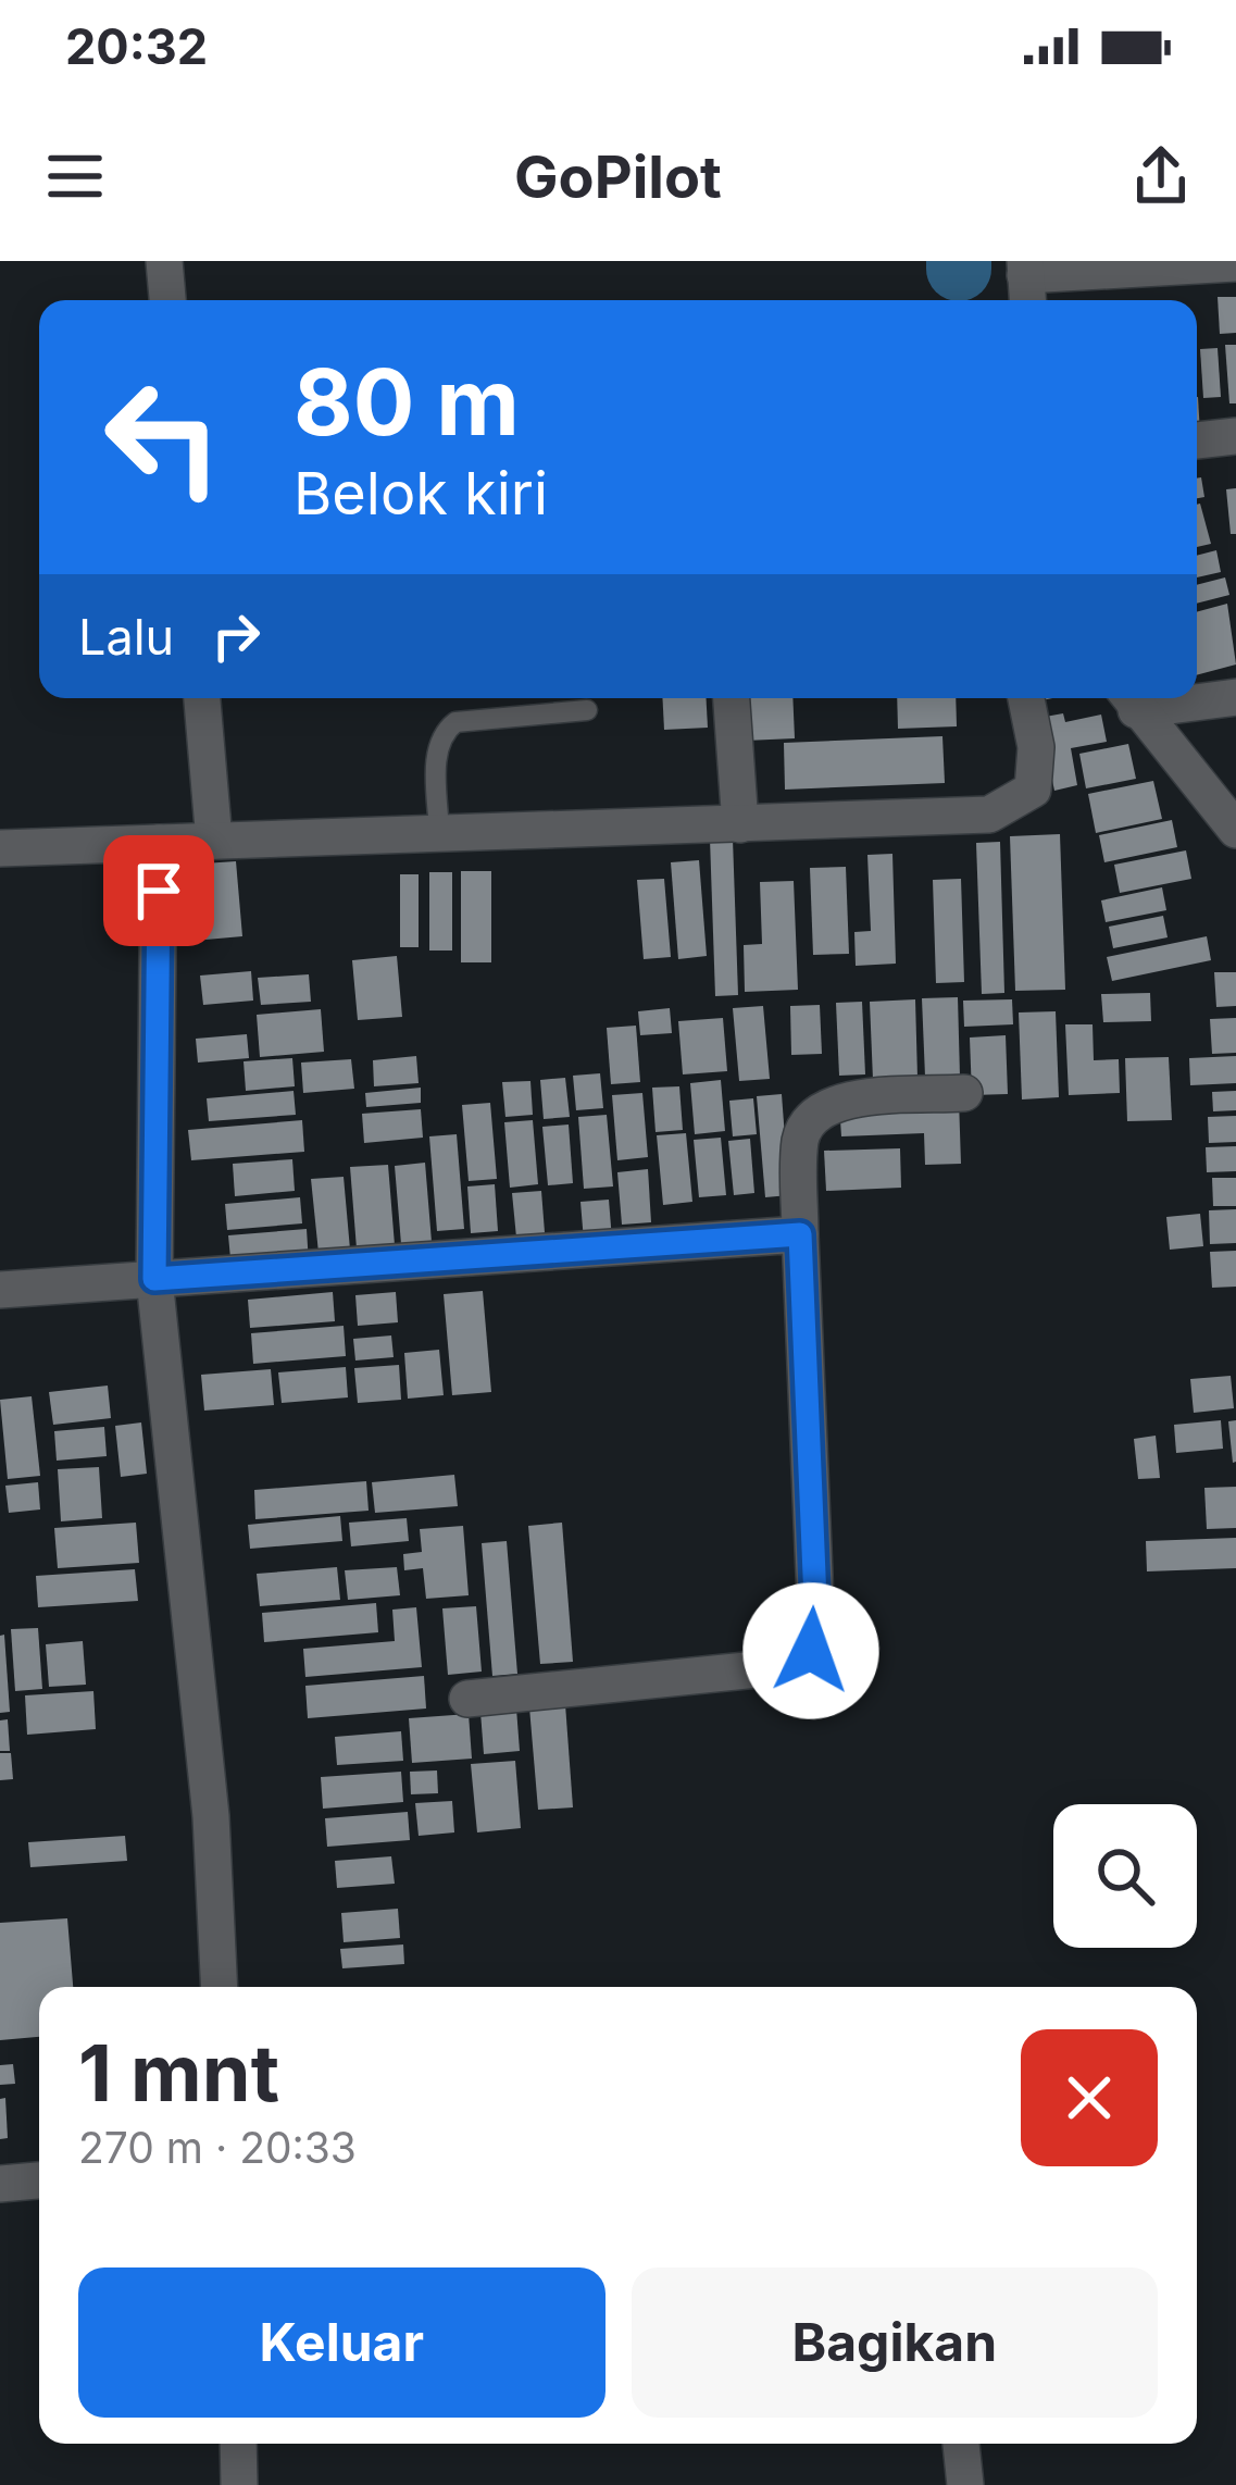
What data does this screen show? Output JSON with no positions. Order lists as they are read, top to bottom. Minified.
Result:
{"page":{"status":"20:32","header":"GoPilot","turn":["80 m","Belok kiri"],"then":"Lalu","heading":["1 mnt","270 m · 20:33"],"buttons":["Keluar","Bagikan"]}}
